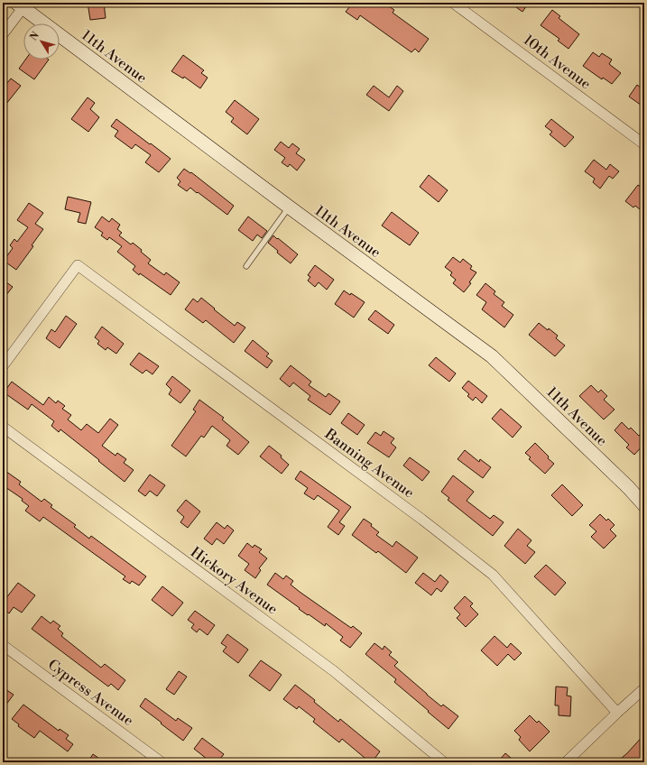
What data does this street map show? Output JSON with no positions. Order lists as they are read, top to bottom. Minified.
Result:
{"streets":{"main road":["11th Avenue"],"street":["10th Avenue","Banning Avenue","Hickory Avenue","Cypress Avenue"]},"north":"top left"}
